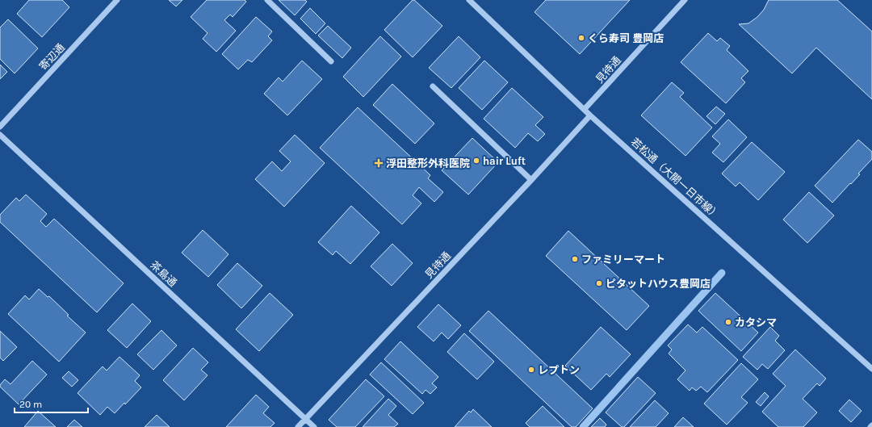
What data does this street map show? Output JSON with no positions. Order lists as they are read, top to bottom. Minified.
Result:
{"streets":{"street":["寄辺通","見待通","若松通（大開一日市線）","茶島通"]},"crossings":[["見待通","若松通（大開一日市線）"],["見待通","茶島通"]],"places":{"other":["くら寿司 豊岡店","hair Luft","ファミリーマート","ピタットハウス豊岡店","カタシマ","レプトン"],"health":["浮田整形外科医院"]},"scale_bar":"20 m"}
